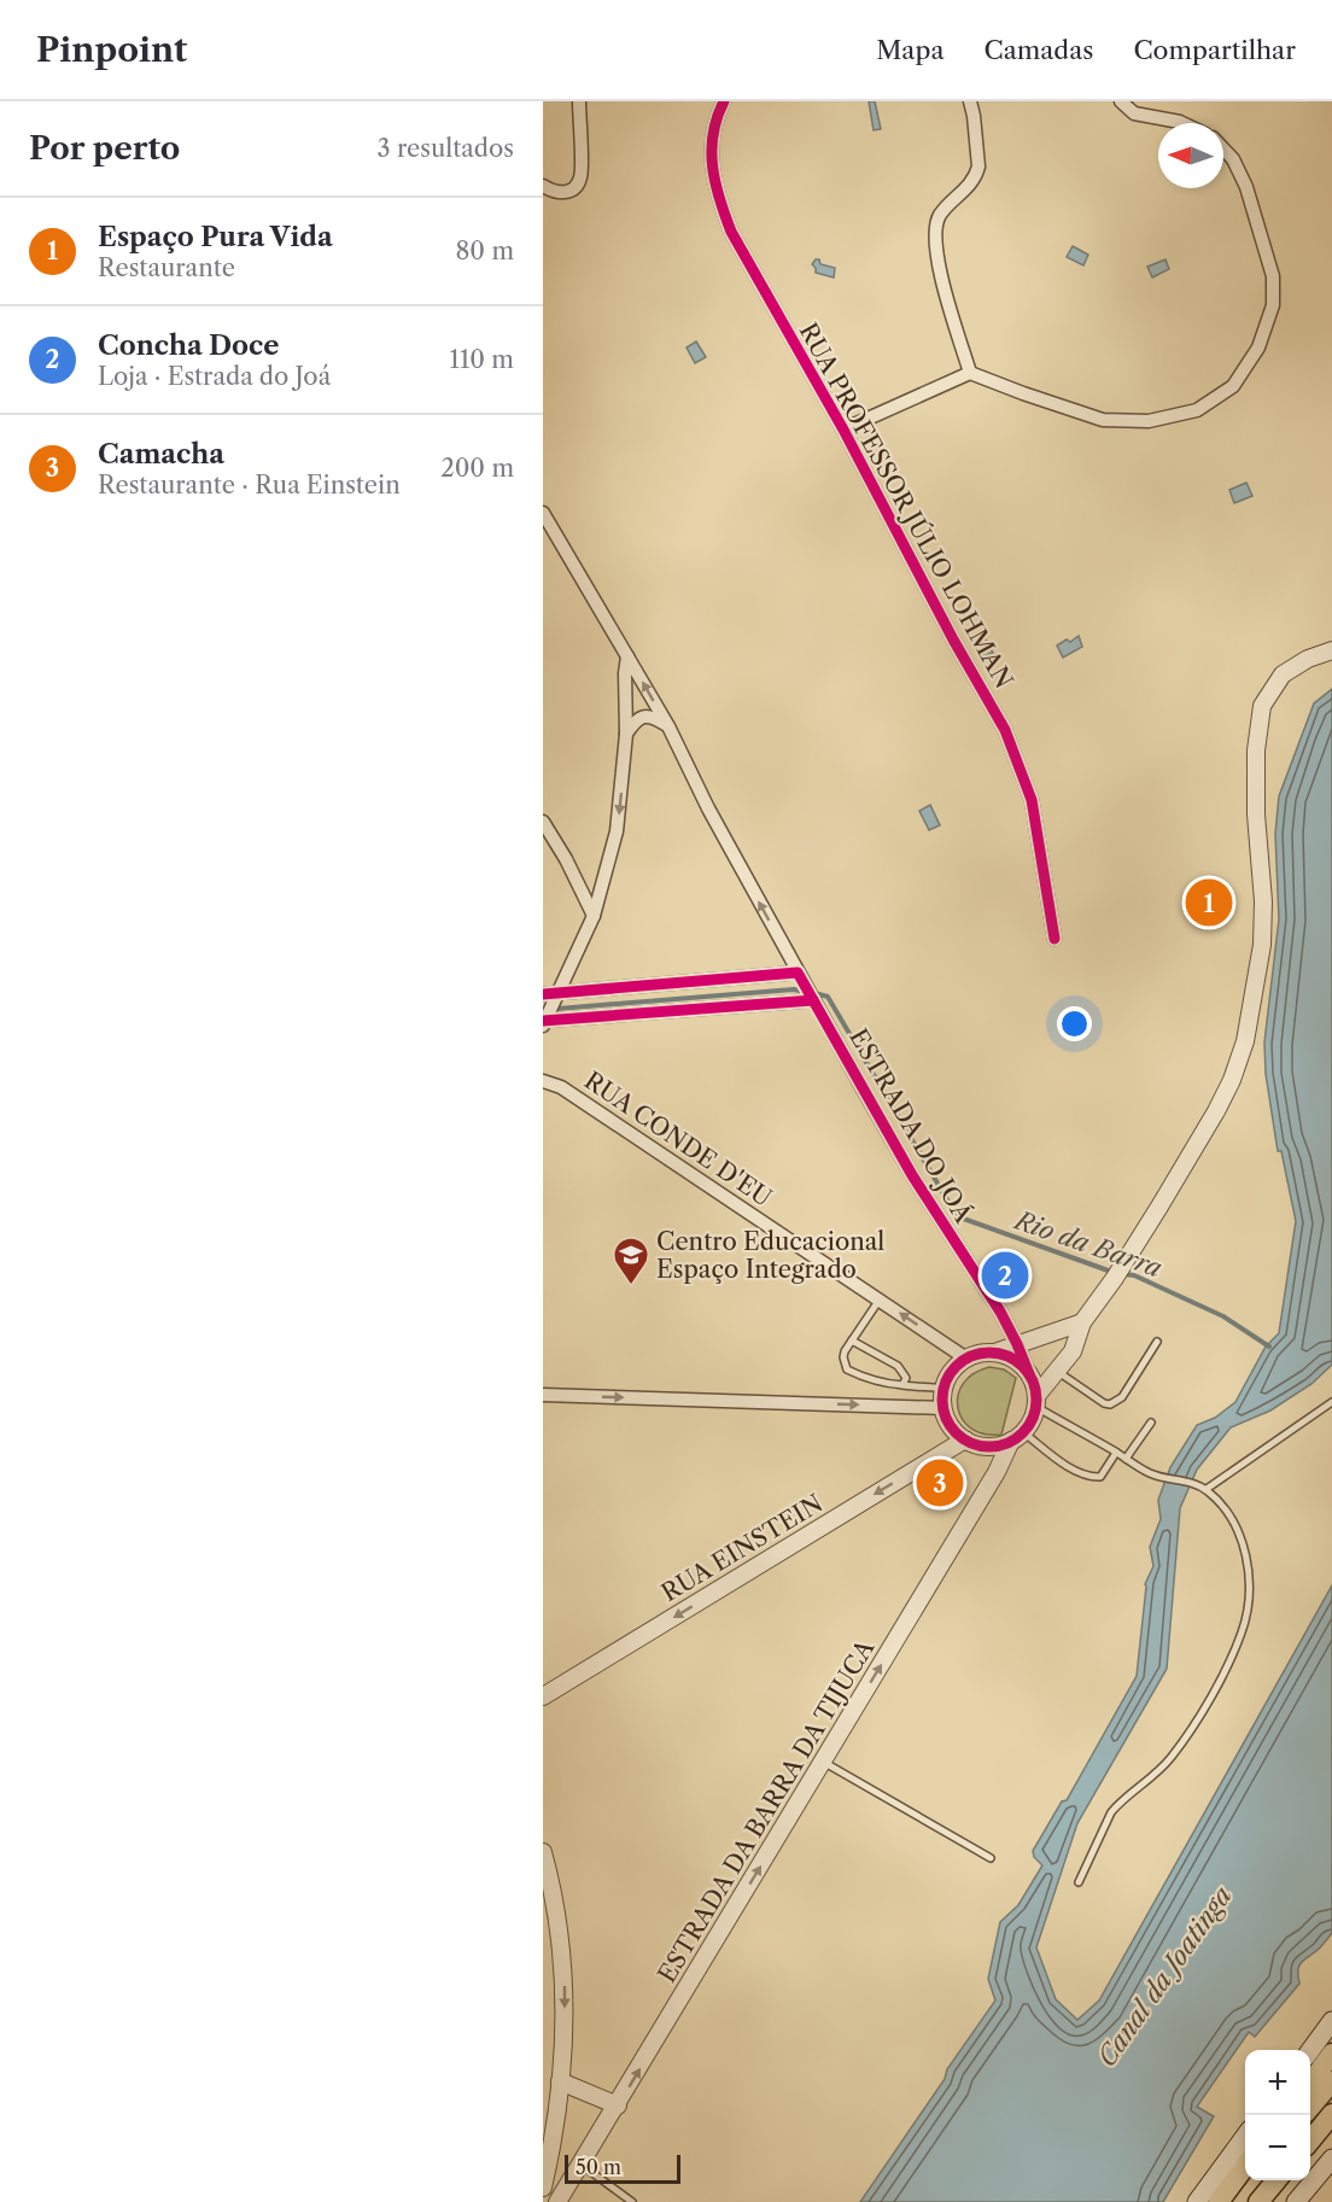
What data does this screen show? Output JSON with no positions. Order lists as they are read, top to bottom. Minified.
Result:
{"streets":{"street":["RUA PROFESSOR JÚLIO LOHMAN","ESTRADA DO JOÁ","RUA CONDE D'EU","RUA EINSTEIN","ESTRADA DA BARRA DA TIJUCA"]},"crossings":[["ESTRADA DO JOÁ","RUA CONDE D'EU"],["ESTRADA DO JOÁ","RUA EINSTEIN"],["ESTRADA DO JOÁ","ESTRADA DA BARRA DA TIJUCA"],["RUA CONDE D'EU","RUA EINSTEIN"],["RUA CONDE D'EU","ESTRADA DA BARRA DA TIJUCA"],["RUA EINSTEIN","ESTRADA DA BARRA DA TIJUCA"]],"one_way":["ESTRADA DO JOÁ","RUA EINSTEIN","ESTRADA DA BARRA DA TIJUCA"],"water":["Rio da Barra","Canal da Joatinga"],"places":{"school or university":["Centro Educacional Espaço Integrado"]},"scale_bar":"50 m","north":"left","page":{"header":"Pinpoint","nav":["Mapa","Camadas","Compartilhar"],"heading":["Por perto","3 resultados"],"list":[{"mark":"1","name":"Espaço Pura Vida","note":"Restaurante","value":"80 m"},{"mark":"2","name":"Concha Doce","note":"Loja · Estrada do Joá","value":"110 m"},{"mark":"3","name":"Camacha","note":"Restaurante · Rua Einstein","value":"200 m"}],"pins":["1","2","3"],"map_buttons":["+","−"],"scale":"50 m"}}
